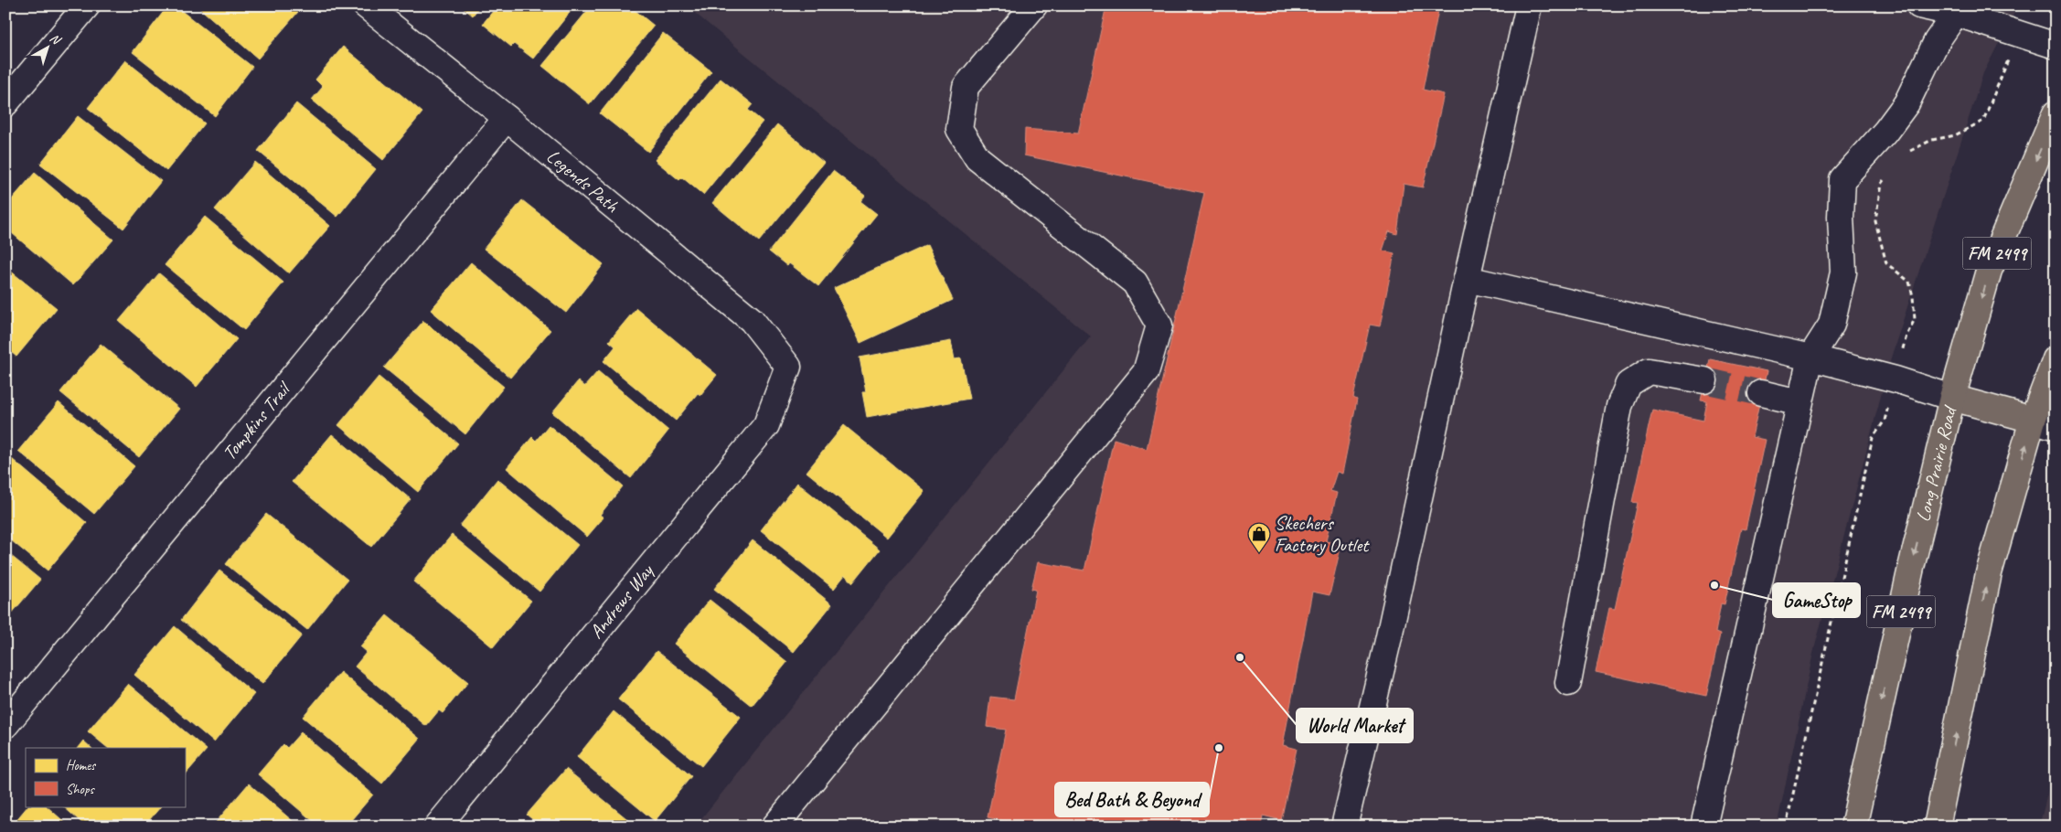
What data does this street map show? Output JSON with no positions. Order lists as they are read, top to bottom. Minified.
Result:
{"streets":{"main road":["FM 2499","Long Prairie Road"],"street":["Legends Path","Tompkins Trail","Andrews Way"]},"crossings":[["Legends Path","Tompkins Trail"],["Legends Path","Andrews Way"]],"places":{"shop":["Skechers Factory Outlet"],"other":["GameStop","World Market","Bed Bath & Beyond"]},"legend":["Homes","Shops"],"north":"top right"}
